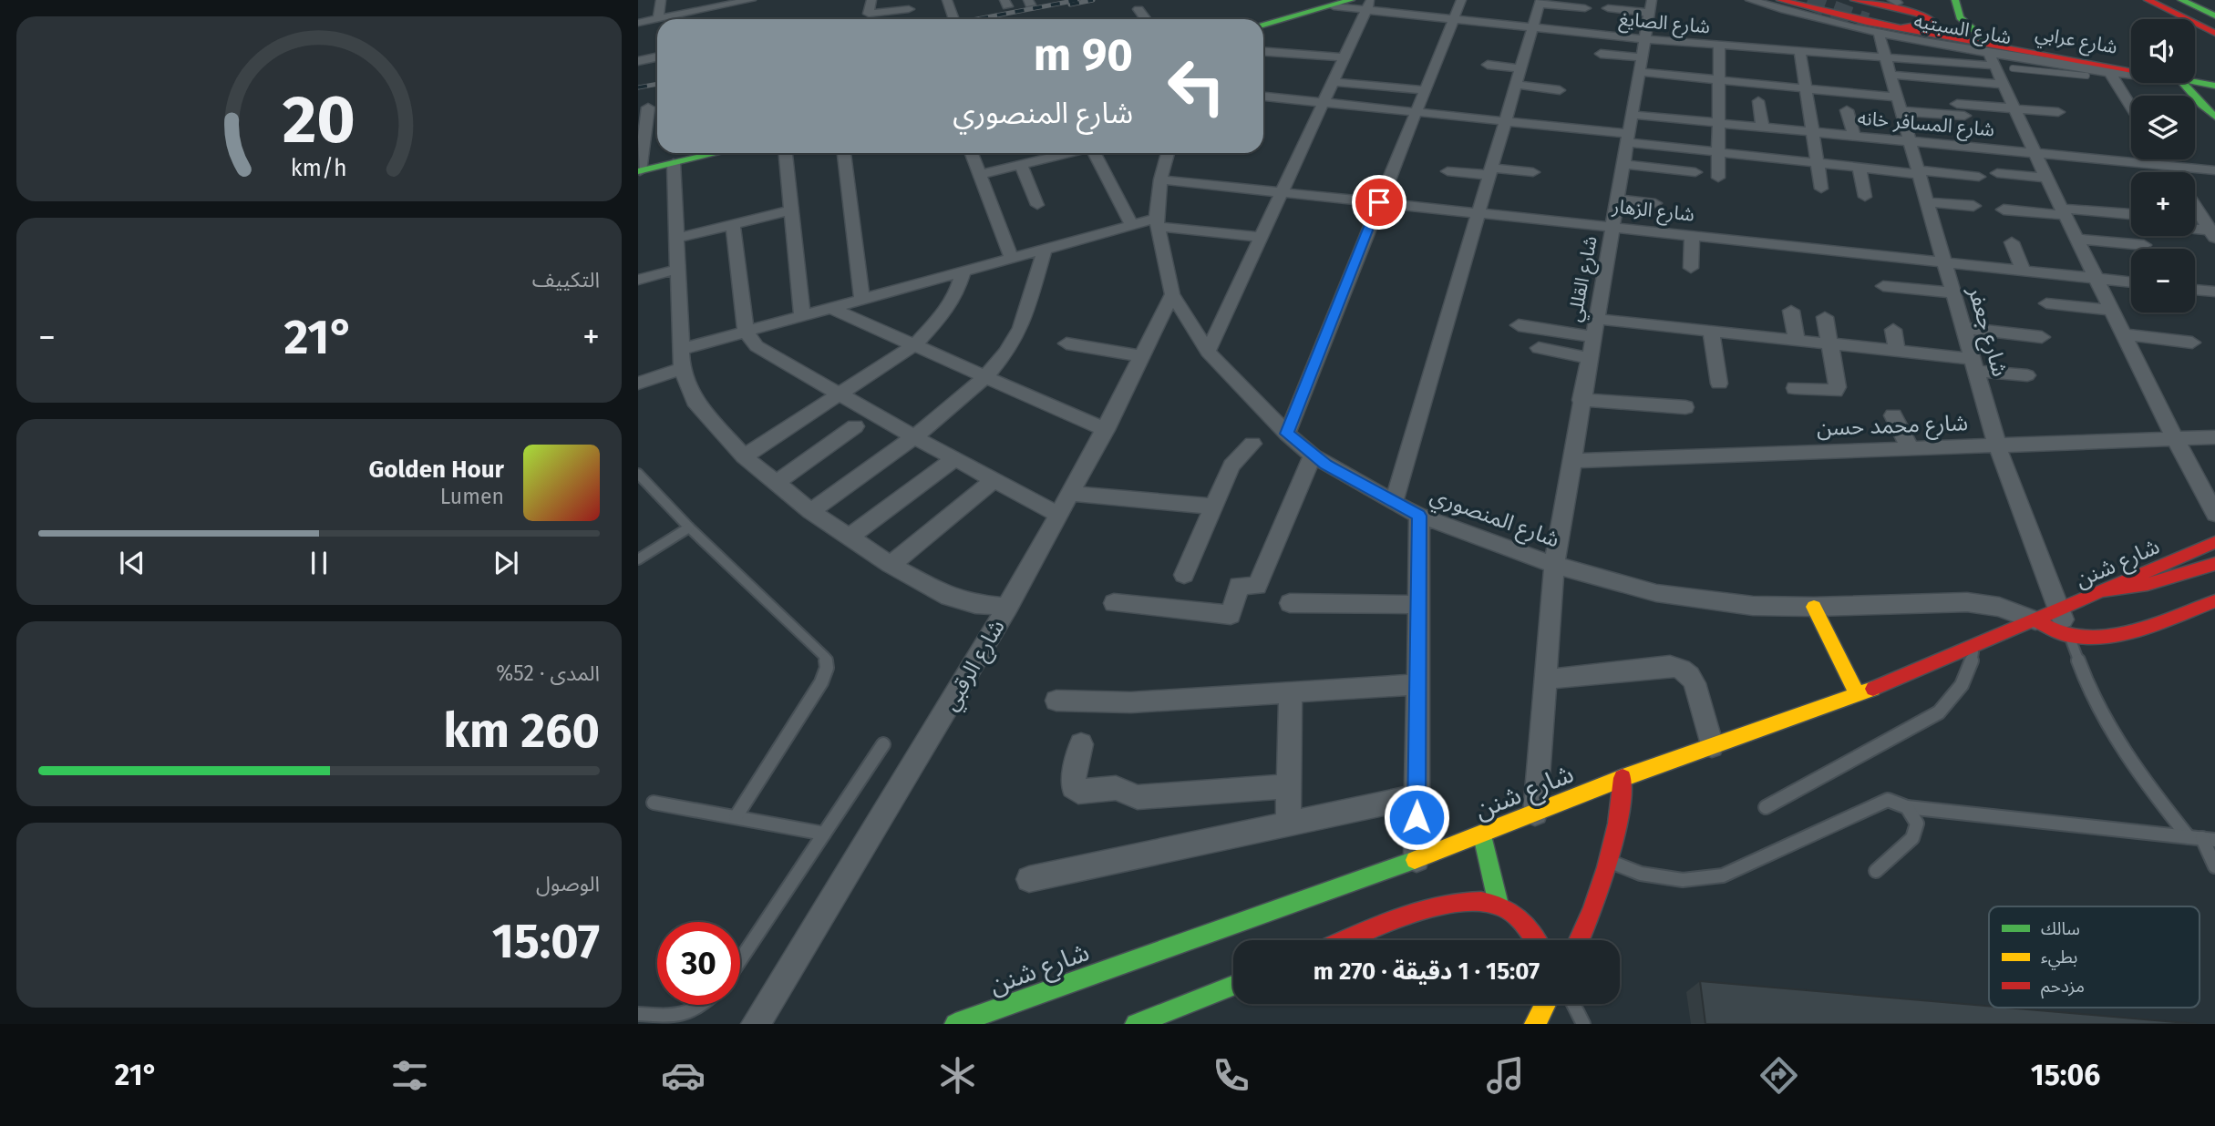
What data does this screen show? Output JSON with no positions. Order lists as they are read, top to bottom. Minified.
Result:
{"streets":{"main road":["شارع عرابي","شارع شنن"],"street":["شارع الصايغ","شارع السبتيه","شارع المسافر خانه","شارع الزهار","شارع القللي","شارع جعفر","شارع محمد حسن","شارع المنصوري","شارع الرقبي"]},"crossings":[["شارع الصايغ","شارع السبتيه"],["شارع الصايغ","شارع عرابي"],["شارع الصايغ","شارع القللي"],["شارع الصايغ","شارع جعفر"],["شارع السبتيه","شارع عرابي"],["شارع السبتيه","شارع جعفر"],["شارع المسافر خانه","شارع القللي"],["شارع المسافر خانه","شارع جعفر"],["شارع الزهار","شارع القللي"],["شارع الزهار","شارع جعفر"],["شارع الزهار","شارع المنصوري"],["شارع القللي","شارع محمد حسن"],["شارع القللي","شارع المنصوري"],["شارع القللي","شارع شنن"],["شارع جعفر","شارع محمد حسن"],["شارع جعفر","شارع شنن"],["شارع المنصوري","شارع شنن"],["شارع المنصوري","شارع الرقبي"]],"legend":["سالك","بطيء","مزدحم"],"page":{"map_buttons":["+","−"],"turn":["90 m","شارع المنصوري"],"tile":["التكييف",["المدى · 52%","260 km"],["الوصول","15:07"]],"heat":["−","21°","+"],"song":["Golden Hour","Lumen"],"limit":"30","trip":"15:07 · 1 دقيقة · 270 m","tabs":["15:06","21°"],"gauge":["20","km/h"]}}
